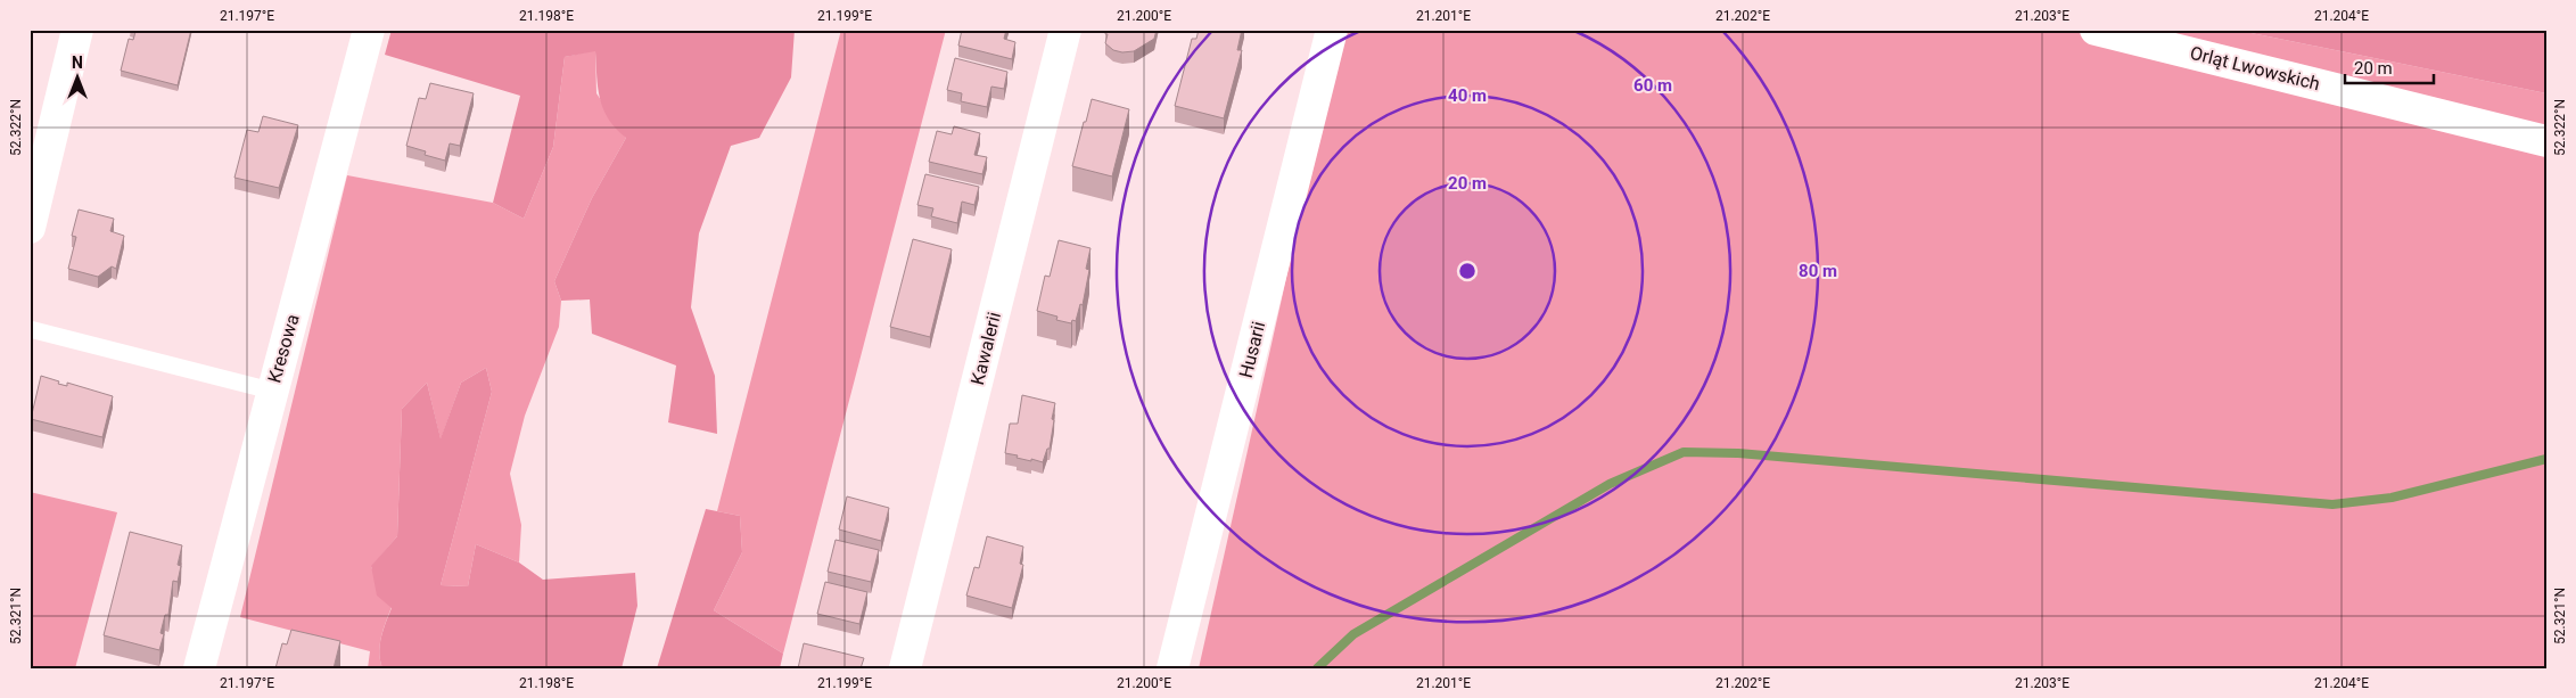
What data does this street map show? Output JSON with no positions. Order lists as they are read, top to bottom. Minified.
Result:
{"streets":{"street":["Orląt Lwowskich","Kresowa","Kawalerii","Husarii"]},"scale_bar":"20 m","north":"top","coordinates":["21.197°E","21.198°E","21.199°E","21.200°E","21.201°E","21.202°E","21.203°E","21.204°E","52.322°N","52.321°N"],"rings":["60 m","40 m","20 m","80 m"]}
